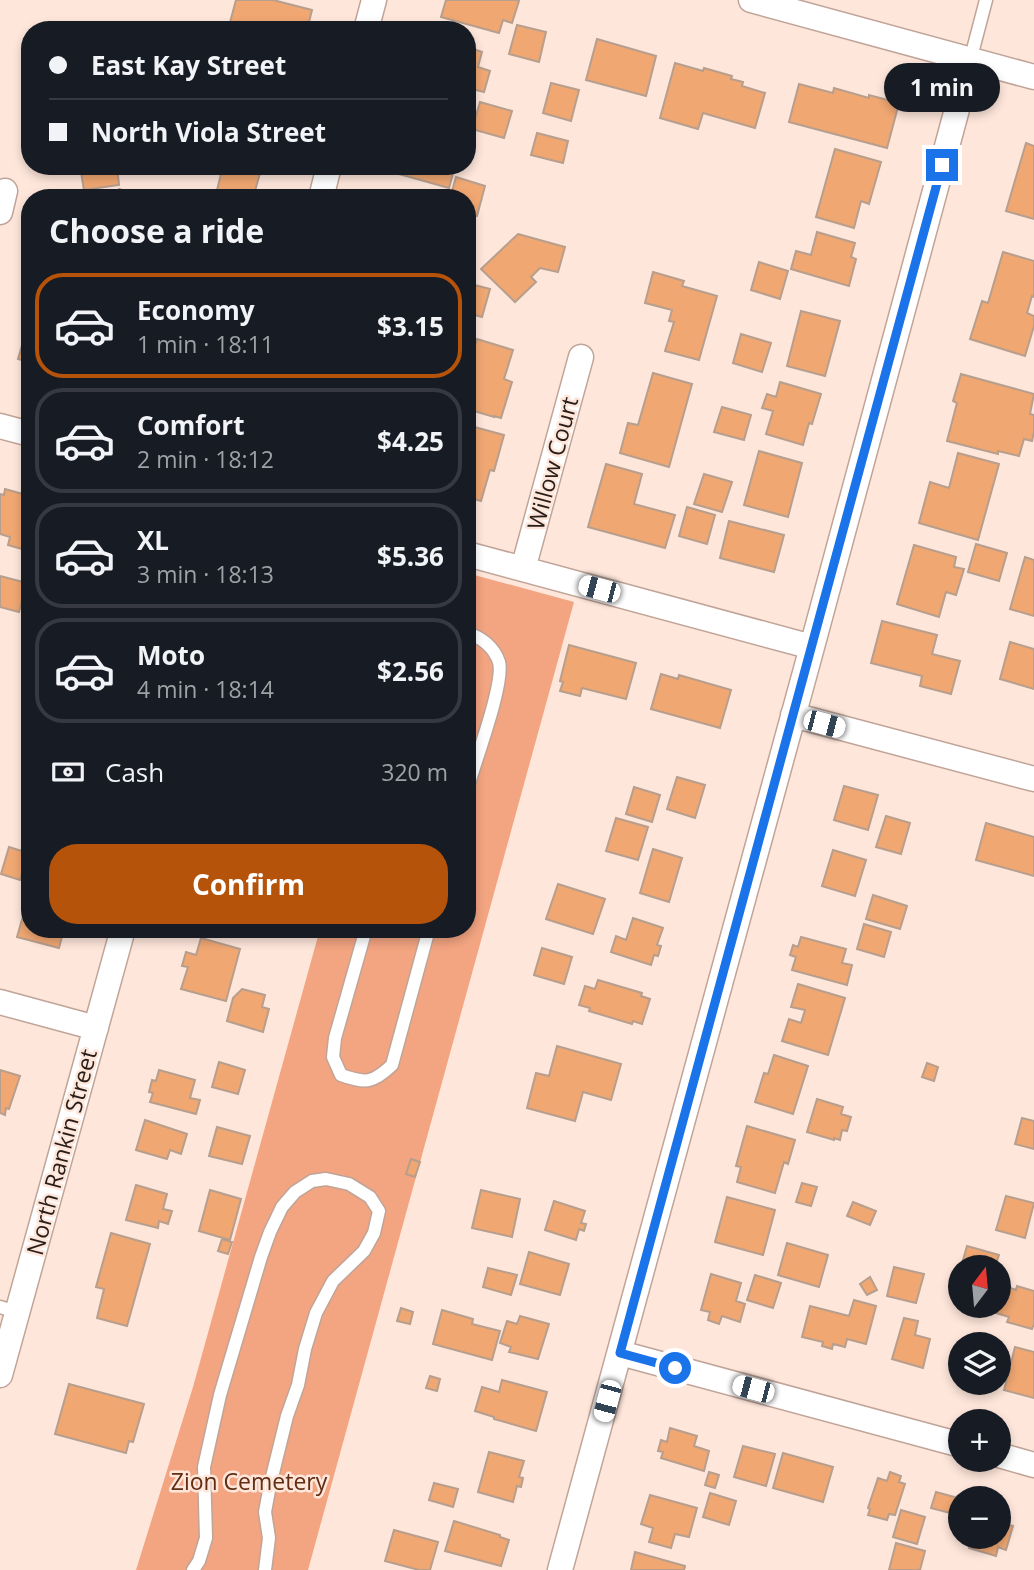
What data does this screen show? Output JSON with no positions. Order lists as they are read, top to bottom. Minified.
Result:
{"streets":{"street":["Willow Court","North Rankin Street"]},"parks":["Zion Cemetery"],"north":"top","page":{"banner":["East Kay Street","North Viola Street"],"bubble":"1 min","heading":"Choose a ride","list":[{"name":"Economy","note":"1 min · 18:11","value":"$3.15"},{"name":"Comfort","note":"2 min · 18:12","value":"$4.25"},{"name":"XL","note":"3 min · 18:13","value":"$5.36"},{"name":"Moto","note":"4 min · 18:14","value":"$2.56"}],"pay":["Cash","320 m"],"buttons":"Confirm","map_buttons":["+","−"]}}
